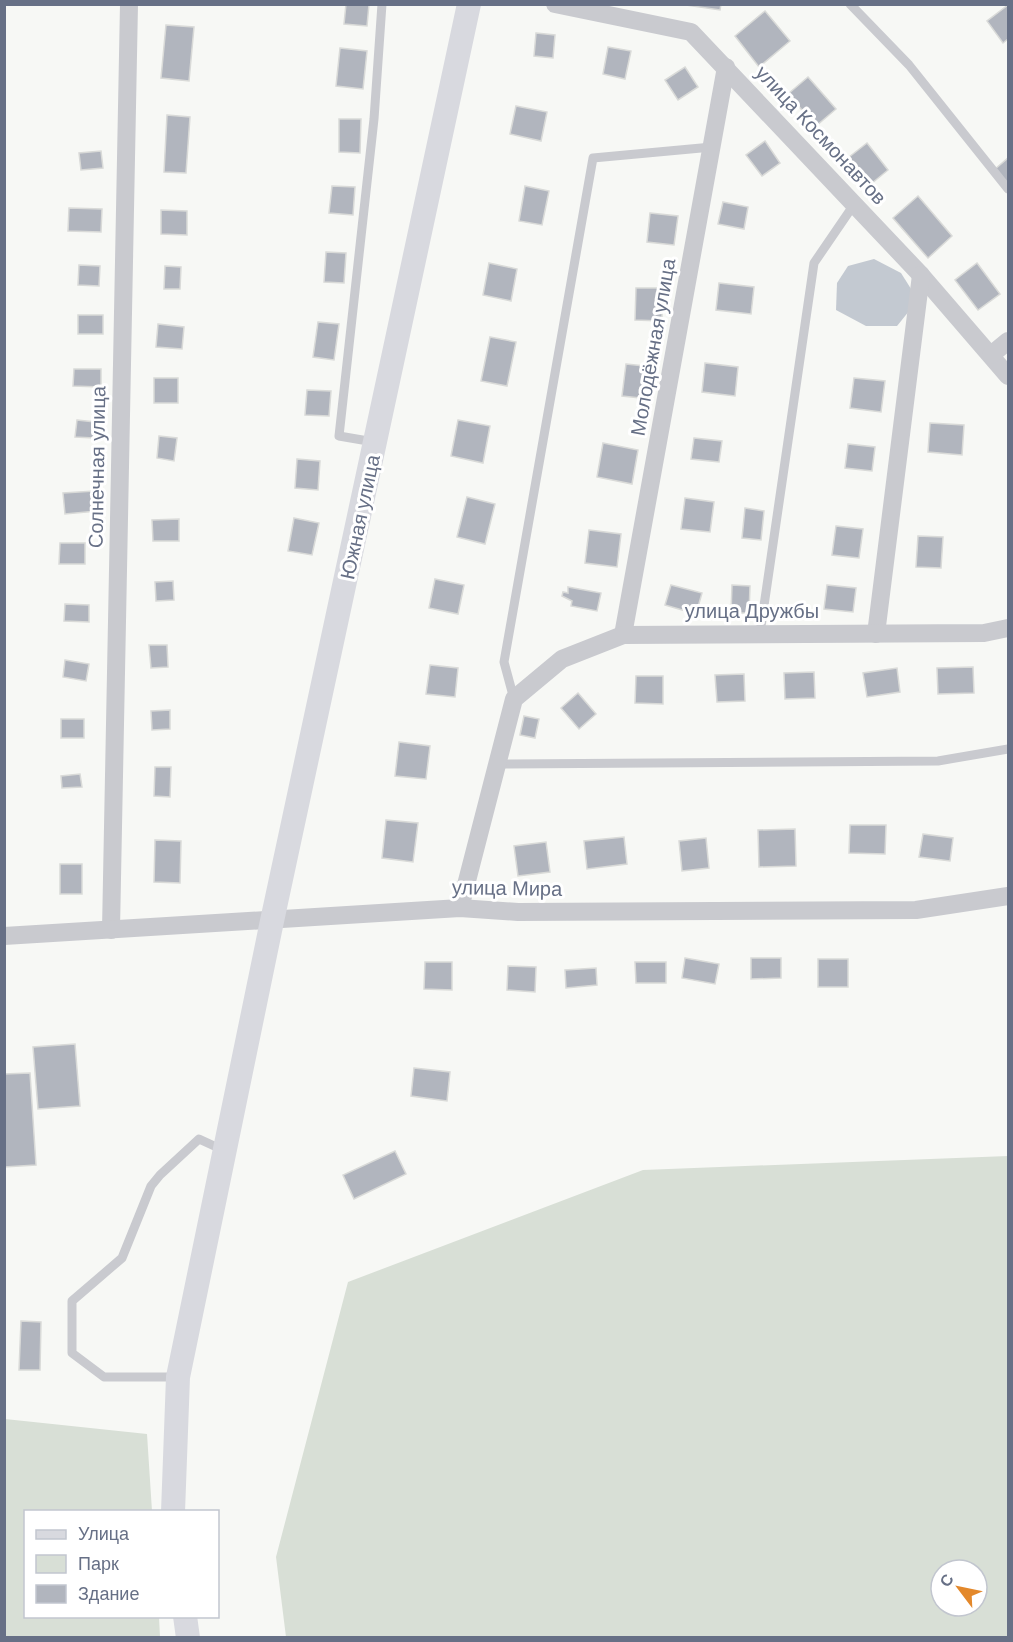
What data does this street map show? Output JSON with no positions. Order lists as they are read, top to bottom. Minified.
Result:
{"streets":{"main road":["Южная улица"],"street":["улица Космонавтов","Молодёжная улица","Солнечная улица","улица Дружбы","улица Мира"]},"crossings":[["улица Космонавтов","Молодёжная улица"],["Молодёжная улица","улица Дружбы"],["Солнечная улица","улица Мира"],["Южная улица","улица Мира"]],"legend":["Улица","Парк","Здание"],"north":"top left"}
